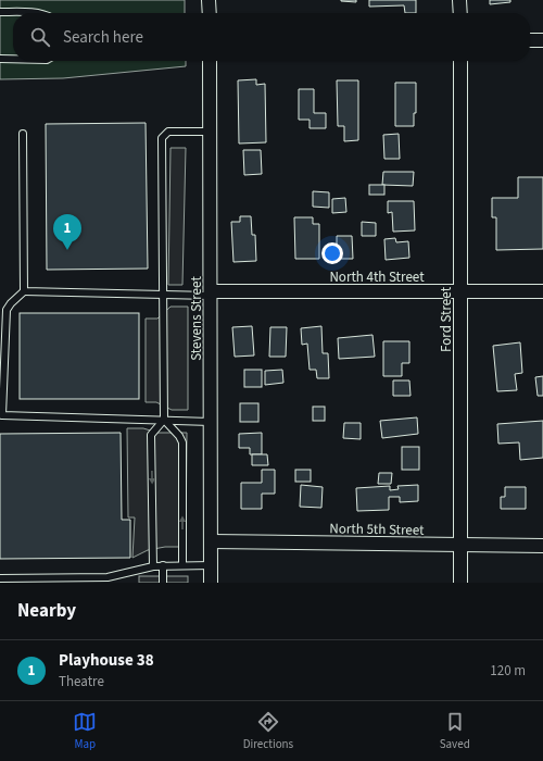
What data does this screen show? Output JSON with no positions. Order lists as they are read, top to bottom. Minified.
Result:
{"streets":{"street":["North 4th Street","Stevens Street","Ford Street","North 5th Street"]},"crossings":[["North 4th Street","Stevens Street"],["North 4th Street","Ford Street"],["Stevens Street","North 5th Street"],["Ford Street","North 5th Street"]],"page":{"search":"Search here","pins":"1","heading":"Nearby","list":[{"mark":"1","name":"Playhouse 38","note":"Theatre","value":"120 m"}],"nav":["Map","Directions","Saved"]}}
